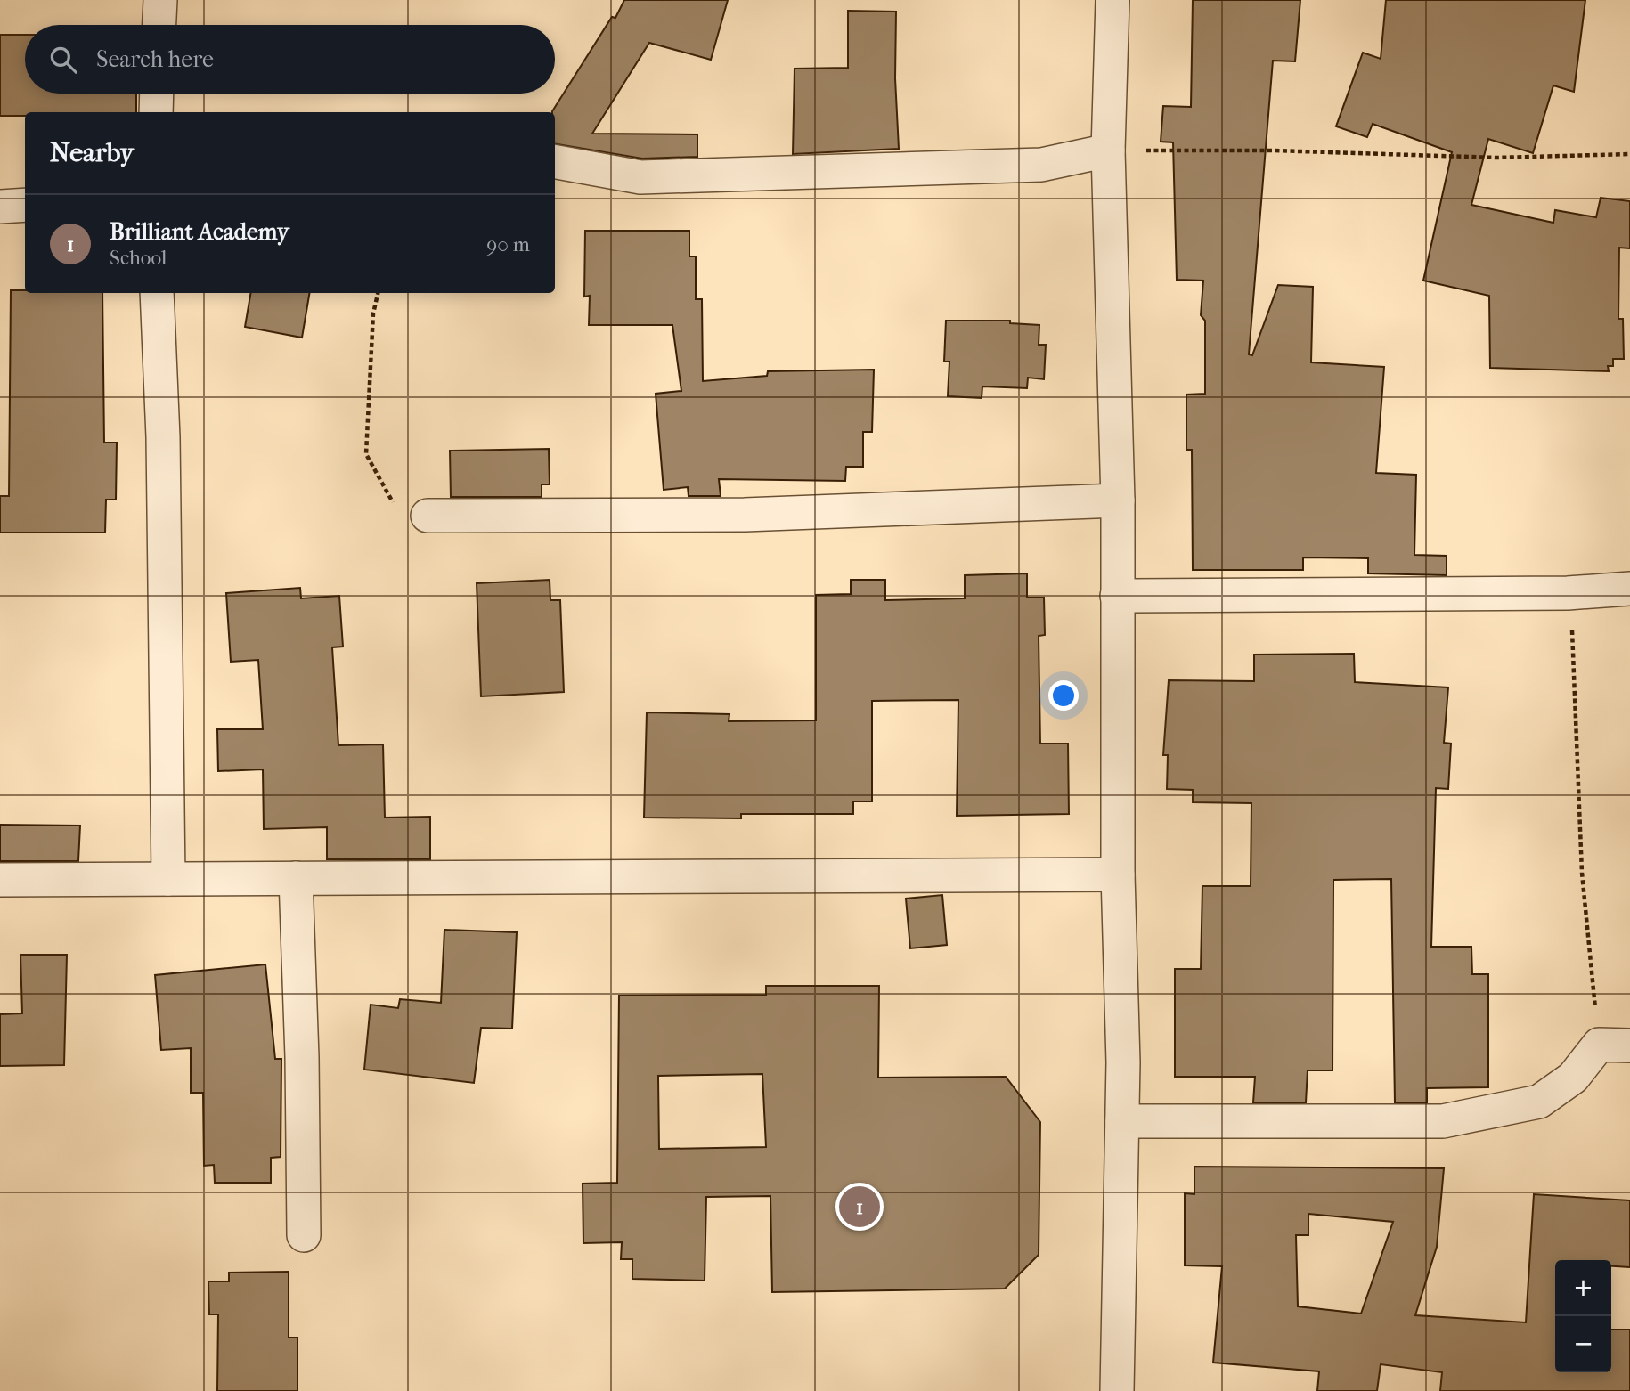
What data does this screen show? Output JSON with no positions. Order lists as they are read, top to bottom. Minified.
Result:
{"page":{"search":"Search here","heading":"Nearby","list":[{"mark":"1","name":"Brilliant Academy","note":"School","value":"90 m"}],"pins":"1","map_buttons":["+","−"]}}
